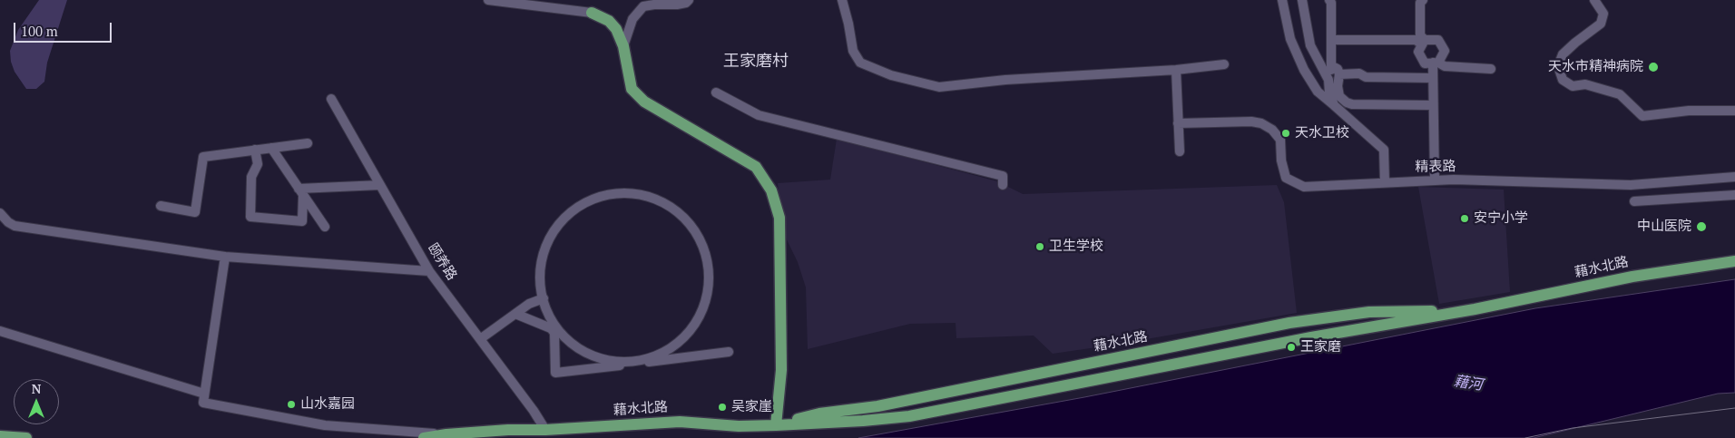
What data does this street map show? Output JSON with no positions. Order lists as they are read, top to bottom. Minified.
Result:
{"streets":{"main road":["藉水北路"],"street":["精表路","颐养路"]},"crossings":[["颐养路","藉水北路"]],"districts":["王家磨村"],"water":["藉河"],"places":["天水市精神病院","天水卫校","安宁小学","中山医院","卫生学校","王家磨","山水嘉园","吴家崖"],"scale_bar":"100 m","north":"top"}
